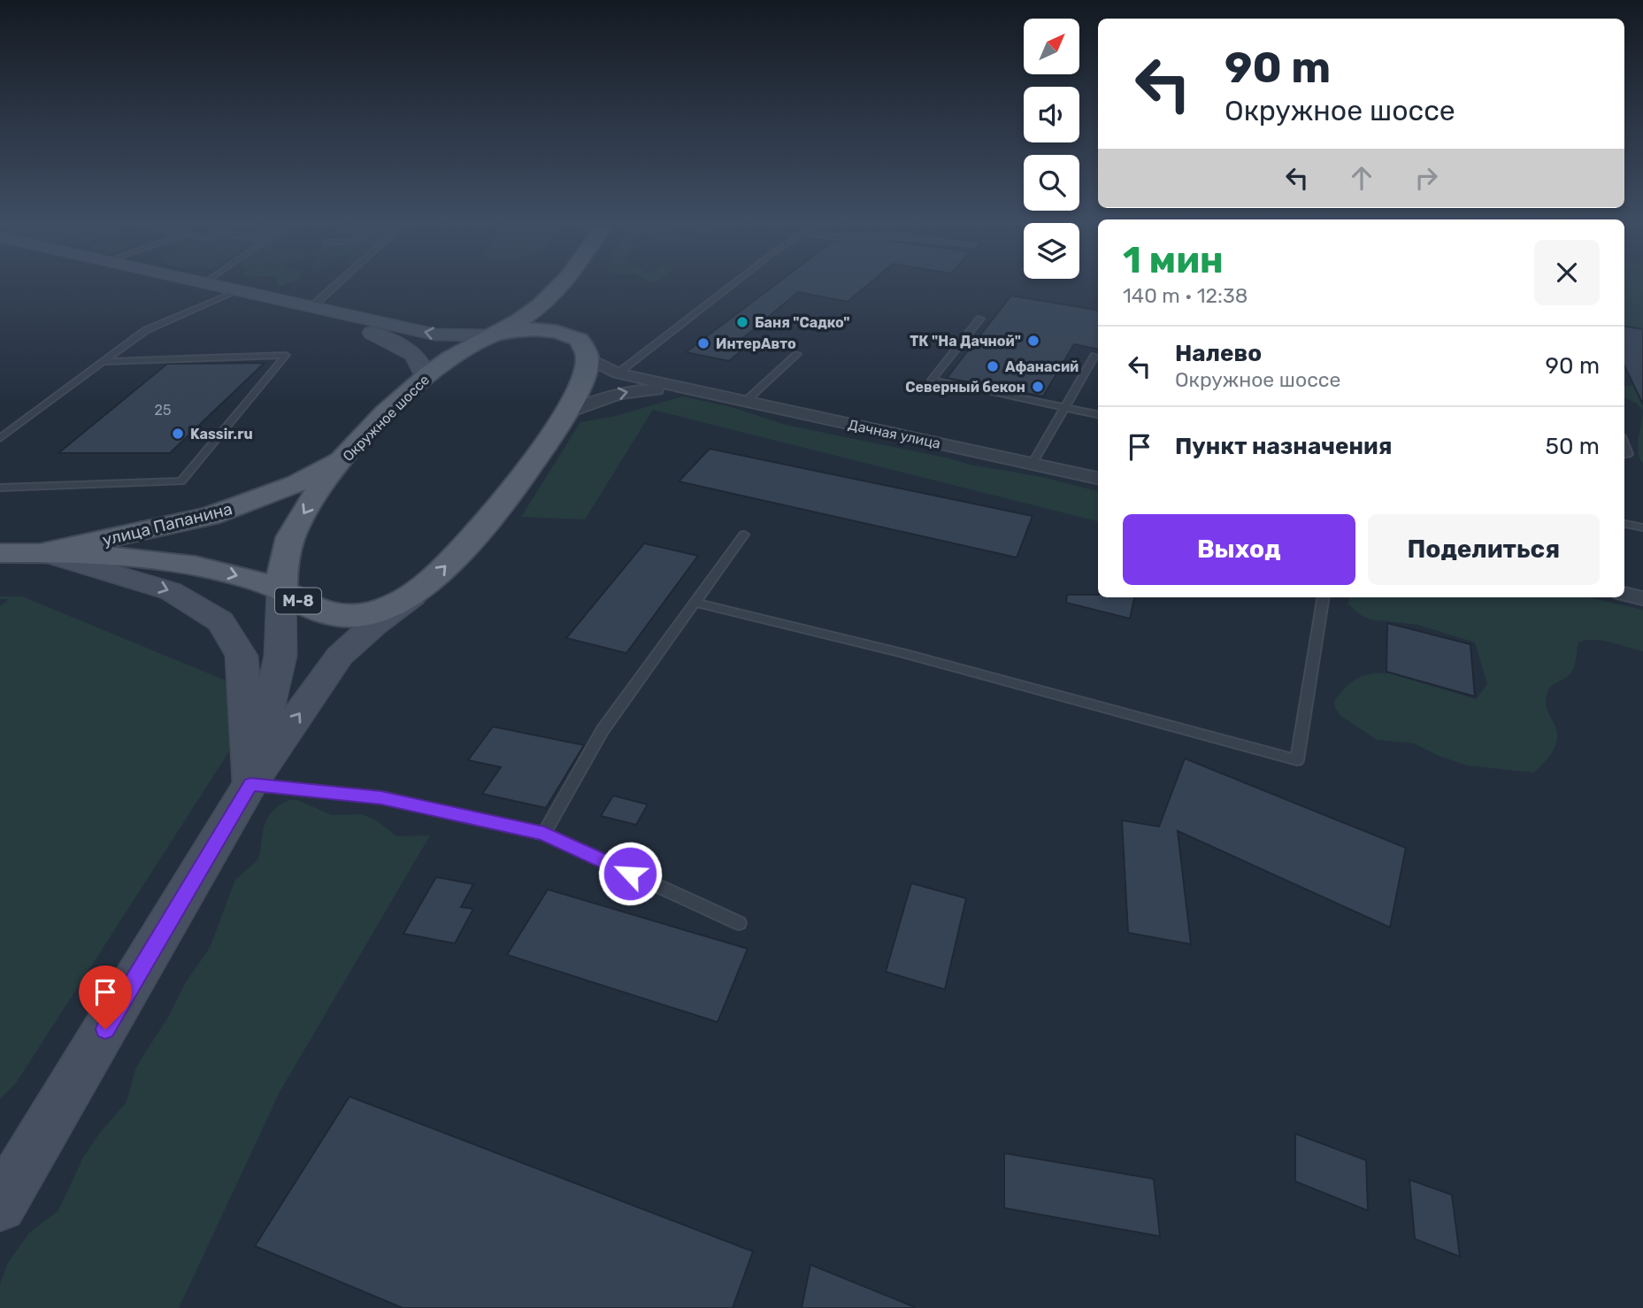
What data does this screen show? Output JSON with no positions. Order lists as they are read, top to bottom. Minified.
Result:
{"streets":{"main road":["Окружное шоссе","улица Папанина","М-8"],"street":["Дачная улица"]},"crossings":[["Окружное шоссе","Дачная улица"],["Окружное шоссе","улица Папанина"]],"one_way":["улица Папанина"],"places":["Баня \"Садко\"","ТК \"На Дачной\"","ИнтерАвто","Афанасий","Северный бекон","Kassir.ru"],"house_numbers":["25"],"north":"top right","page":{"turn":["90 m","Окружное шоссе"],"heading":["1 мин","140 m · 12:38"],"list":[{"name":"Налево","note":"Окружное шоссе","value":"90 m"},{"name":"Пункт назначения","value":"50 m"}],"buttons":["Выход","Поделиться"]}}
